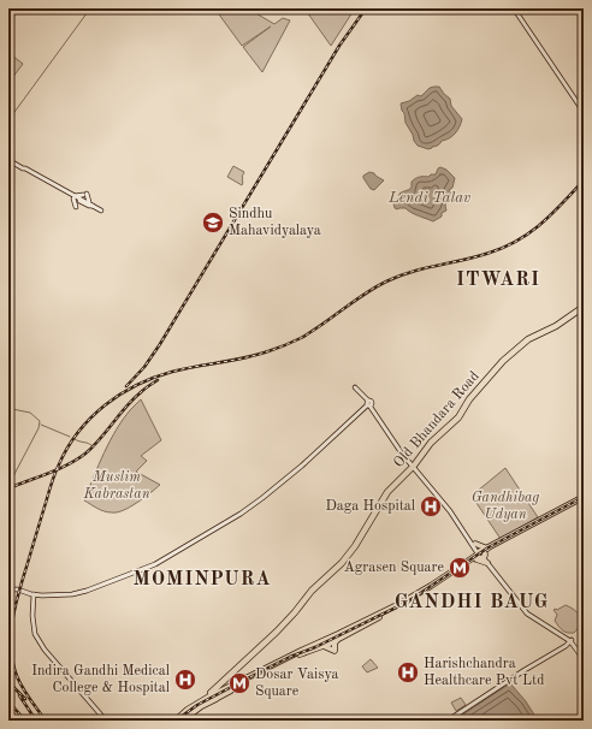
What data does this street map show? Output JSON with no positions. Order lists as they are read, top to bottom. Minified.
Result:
{"streets":{"highway":["Old Bhandara Road"]},"districts":["ITWARI","MOMINPURA","GANDHI BAUG"],"water":["Lendi Talav"],"parks":["Muslim Kabrastan","Gandhibag Udyan"],"places":{"school or university":["Sindhu Mahavidyalaya"],"hospital":["Daga Hospital","Harishchandra Healthcare Pvt Ltd","Indira Gandhi Medical College & Hospital"],"metro station":["Agrasen Square","Dosar Vaisya Square"]}}
